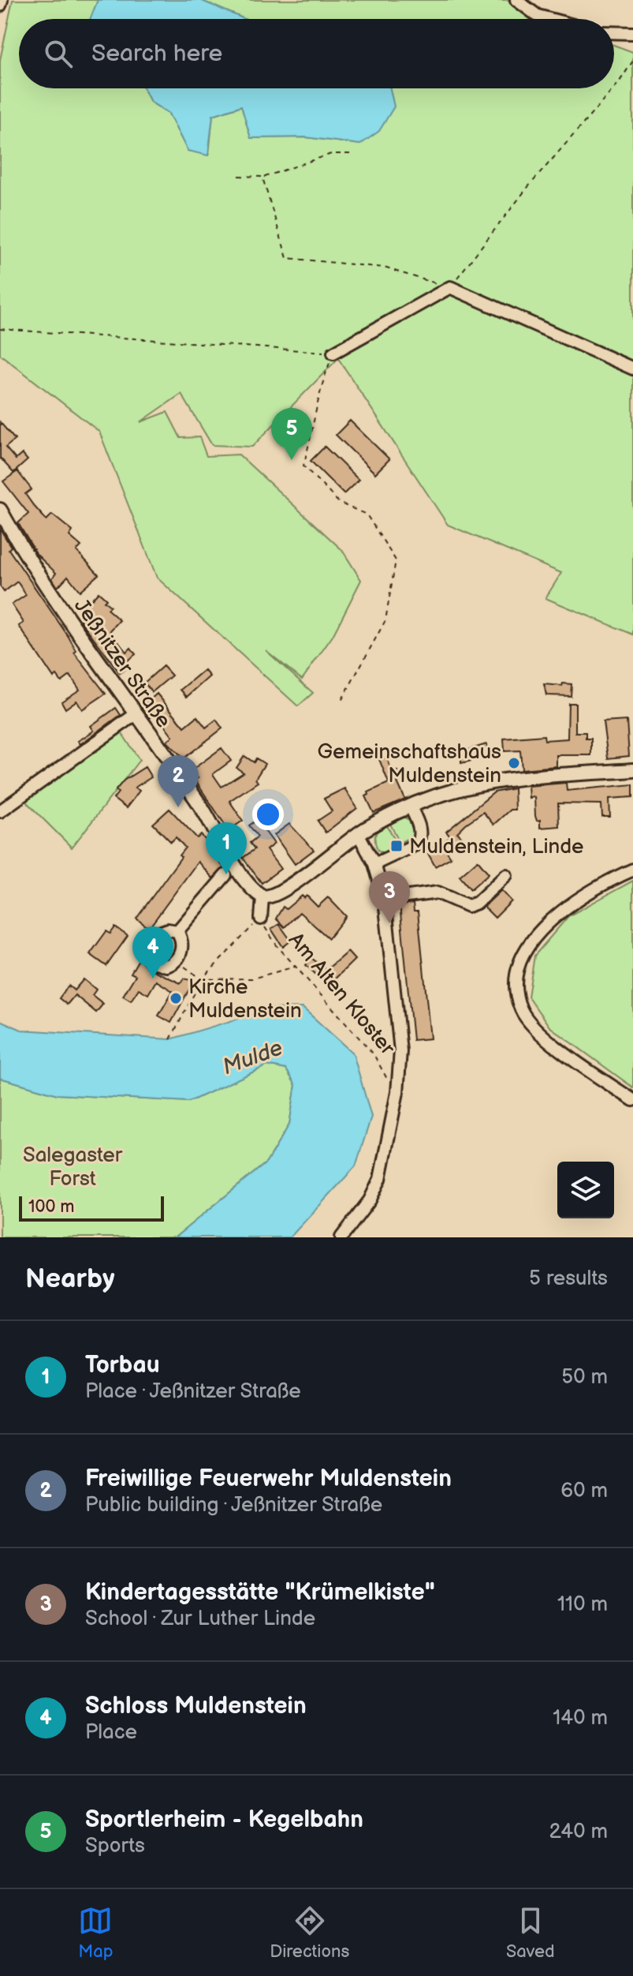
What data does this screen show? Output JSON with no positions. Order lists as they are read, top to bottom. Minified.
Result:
{"streets":{"main road":["Jeßnitzer Straße"],"path":["Am Alten Kloster"]},"water":["Mulde"],"parks":["Salegaster Forst"],"places":{"other":["Gemeinschaftshaus Muldenstein","Kirche Muldenstein"],"transit":["Muldenstein, Linde"]},"scale_bar":"100 m","page":{"search":"Search here","pins":["5","2","1","3","4"],"scale":"100 m","heading":["Nearby","5 results"],"list":[{"mark":"1","name":"Torbau","note":"Place · Jeßnitzer Straße","value":"50 m"},{"mark":"2","name":"Freiwillige Feuerwehr Muldenstein","note":"Public building · Jeßnitzer Straße","value":"60 m"},{"mark":"3","name":"Kindertagesstätte \"Krümelkiste\"","note":"School · Zur Luther Linde","value":"110 m"},{"mark":"4","name":"Schloss Muldenstein","note":"Place","value":"140 m"},{"mark":"5","name":"Sportlerheim - Kegelbahn","note":"Sports","value":"240 m"}],"nav":["Map","Directions","Saved"]}}
